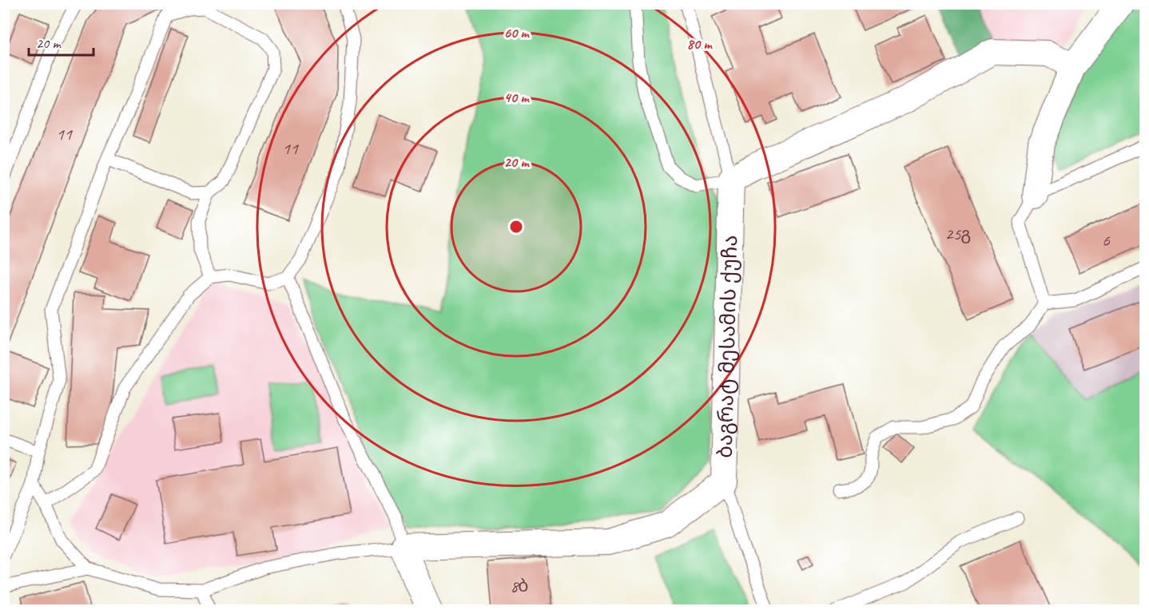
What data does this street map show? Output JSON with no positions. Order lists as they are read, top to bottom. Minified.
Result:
{"streets":{"street":["ბაგრატ მესამის ქუჩა"]},"house_numbers":["11","11","25გ","6","8ბ"],"scale_bar":"20 m","rings":["60 m","80 m","40 m","20 m"]}
